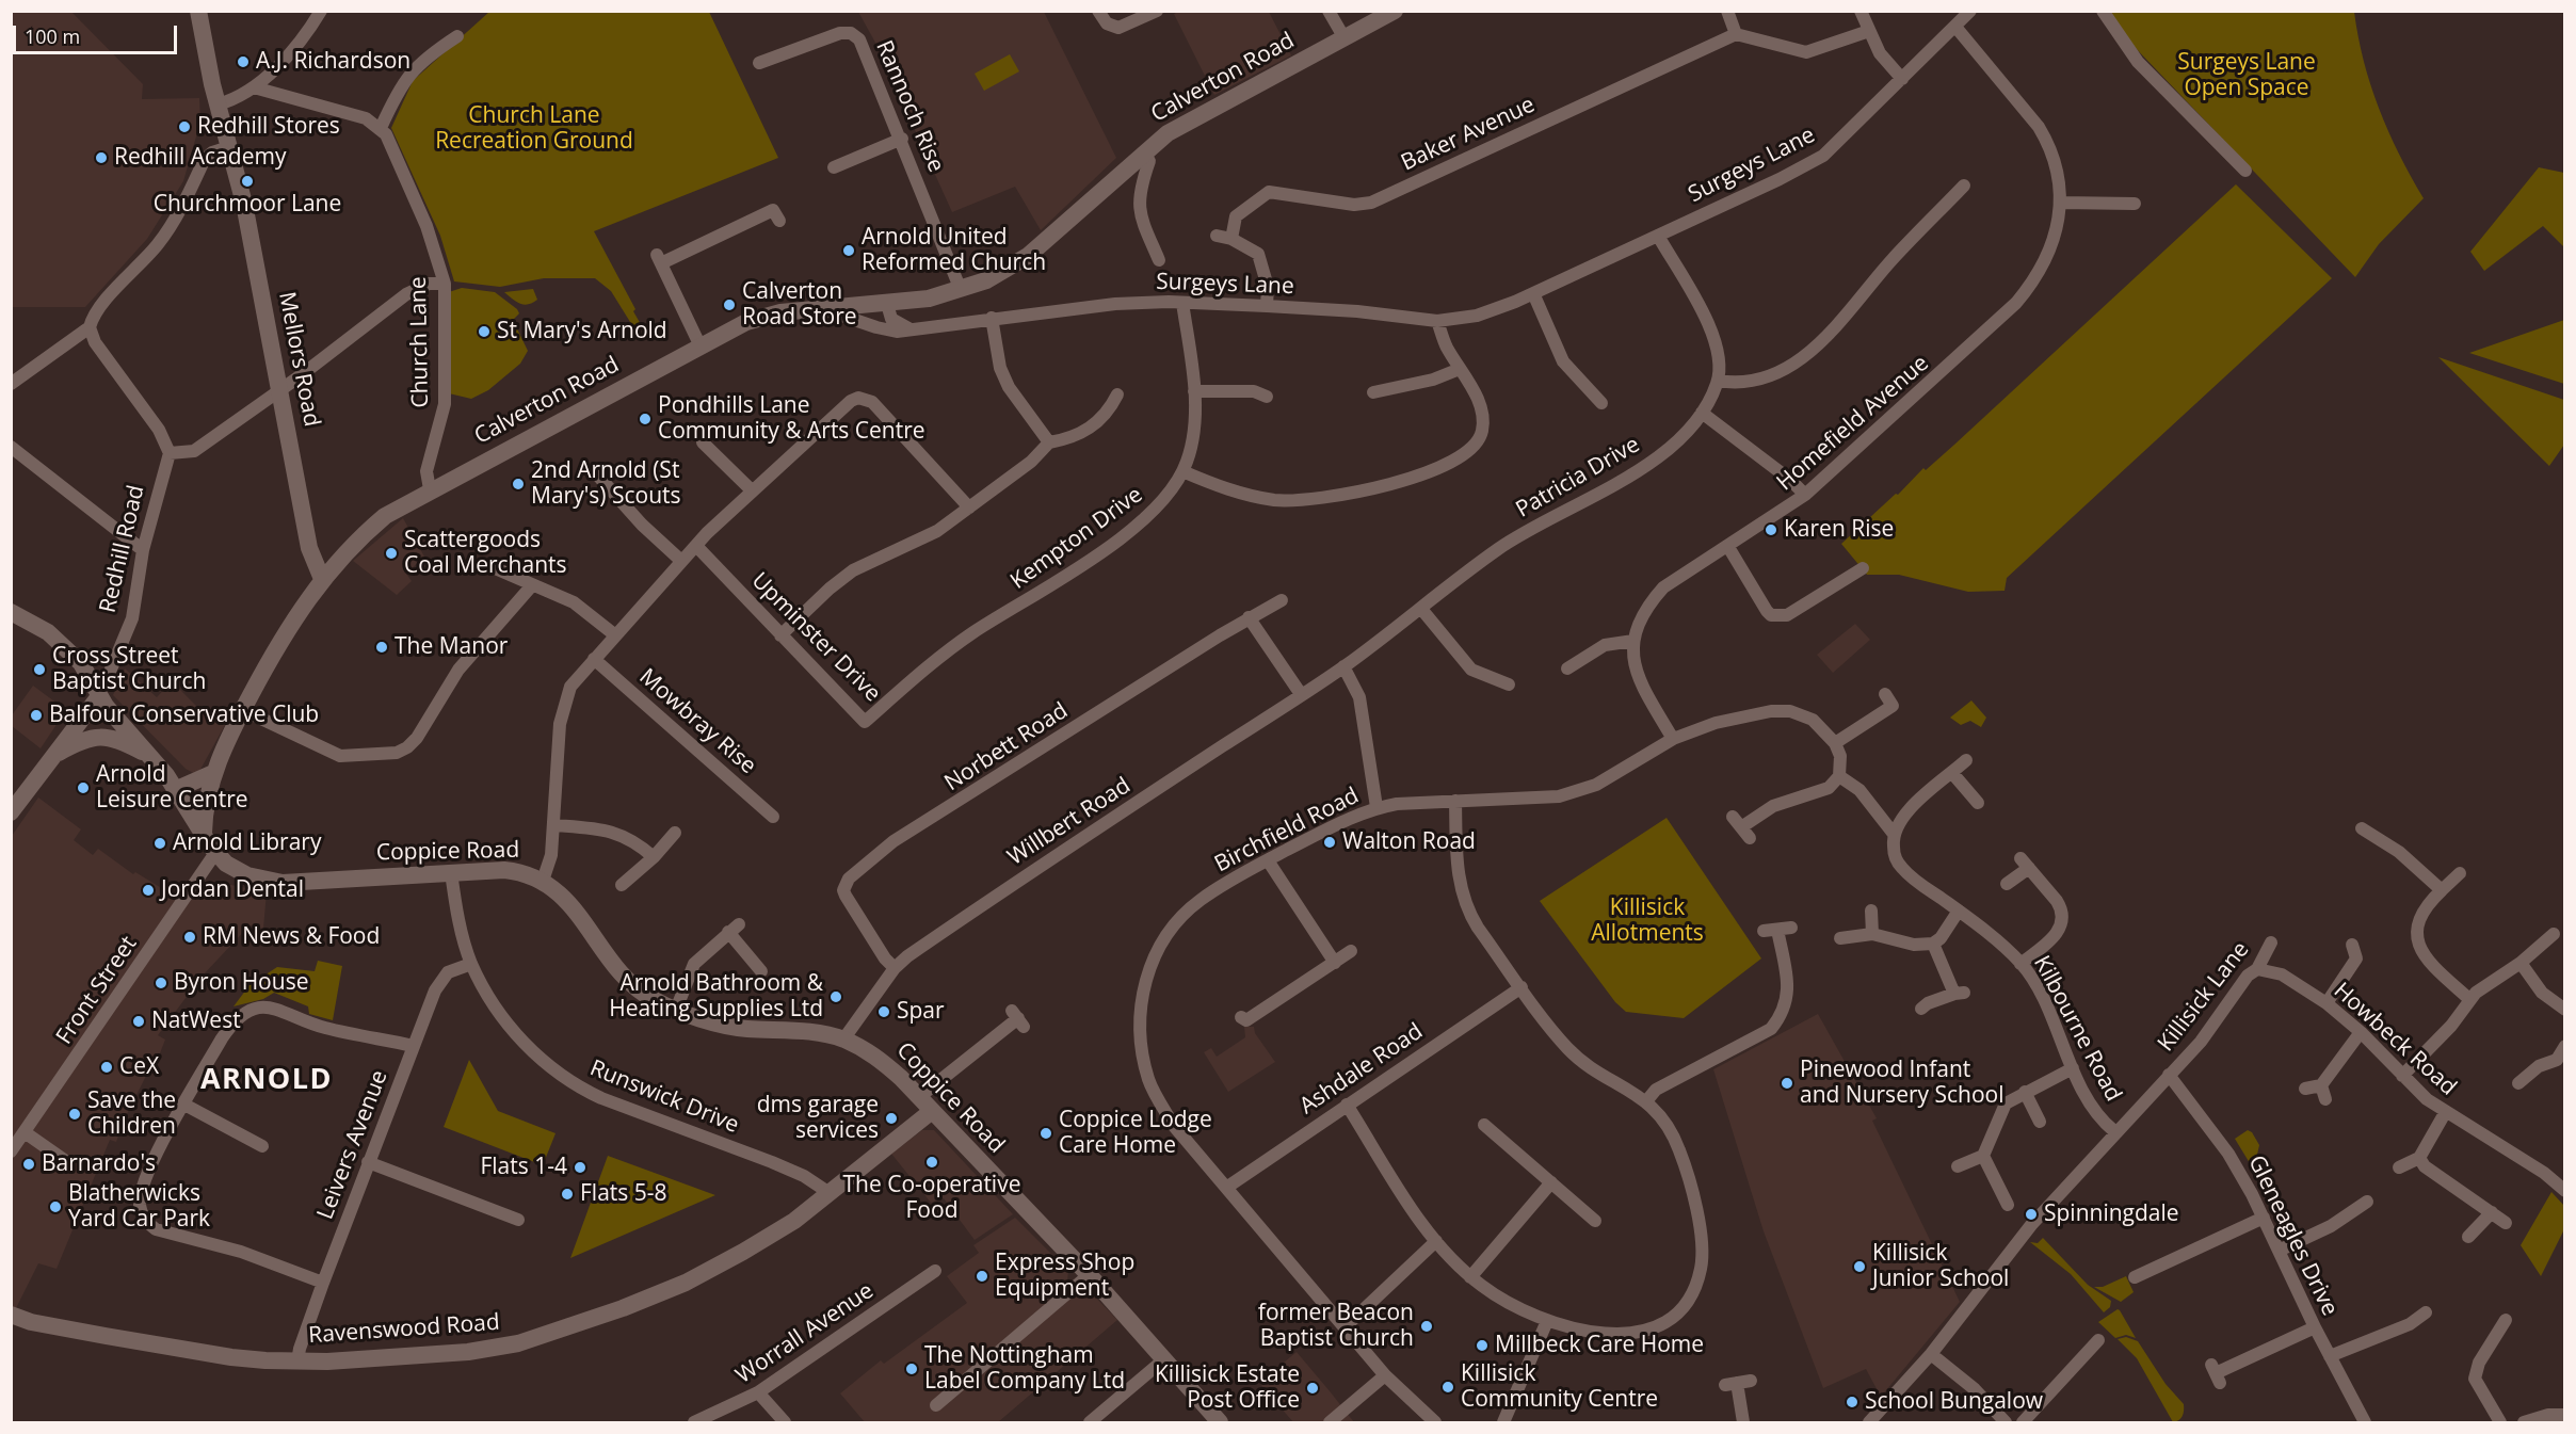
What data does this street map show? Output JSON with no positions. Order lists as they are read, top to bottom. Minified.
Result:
{"streets":{"street":["Calverton Road","Rannoch Rise","Baker Avenue","Surgeys Lane","Church Lane","Mellors Road","Homefield Avenue","Patricia Drive","Kempton Drive","Redhill Road","Upminster Drive","Mowbray Rise","Norbett Road","Willbert Road","Birchfield Road","Coppice Road","Front Street","Killisick Lane","Kilbourne Road","Howbeck Road","Ashdale Road","Runswick Drive","Leivers Avenue","Gleneagles Drive","Ravenswood Road","Worrall Avenue"]},"crossings":[["Calverton Road","Rannoch Rise"],["Calverton Road","Surgeys Lane"],["Calverton Road","Church Lane"],["Calverton Road","Mellors Road"],["Surgeys Lane","Homefield Avenue"],["Surgeys Lane","Patricia Drive"],["Surgeys Lane","Kempton Drive"],["Homefield Avenue","Birchfield Road"],["Patricia Drive","Willbert Road"],["Kempton Drive","Upminster Drive"],["Norbett Road","Willbert Road"],["Willbert Road","Coppice Road"],["Birchfield Road","Ashdale Road"],["Coppice Road","Front Street"],["Coppice Road","Runswick Drive"],["Coppice Road","Ravenswood Road"],["Killisick Lane","Kilbourne Road"],["Killisick Lane","Howbeck Road"],["Killisick Lane","Gleneagles Drive"],["Runswick Drive","Leivers Avenue"],["Runswick Drive","Ravenswood Road"],["Leivers Avenue","Ravenswood Road"]],"districts":["ARNOLD"],"parks":["Surgeys Lane Open Space","Church Lane Recreation Ground","Killisick Allotments"],"places":["A.J. Richardson","Redhill Stores","Redhill Academy","Churchmoor Lane","Arnold United Reformed Church","Calverton Road Store","St Mary's Arnold","Pondhills Lane Community & Arts Centre","2nd Arnold (St Mary's) Scouts","Karen Rise","Scattergoods Coal Merchants","The Manor","Cross Street Baptist Church","Balfour Conservative Club","Arnold Leisure Centre","Walton Road","Arnold Library","Jordan Dental","RM News & Food","Byron House","Arnold Bathroom & Heating Supplies Ltd","Spar","NatWest","CeX","Pinewood Infant and Nursery School","Save the Children","dms garage services","Coppice Lodge Care Home","The Co-operative Food","Barnardo's","Flats 1-4","Flats 5-8","Blatherwicks Yard Car Park","Spinningdale","Killisick Junior School","Express Shop Equipment","former Beacon Baptist Church","Millbeck Care Home","The Nottingham Label Company Ltd","Killisick Community Centre","Killisick Estate Post Office","School Bungalow"],"scale_bar":"100 m"}
